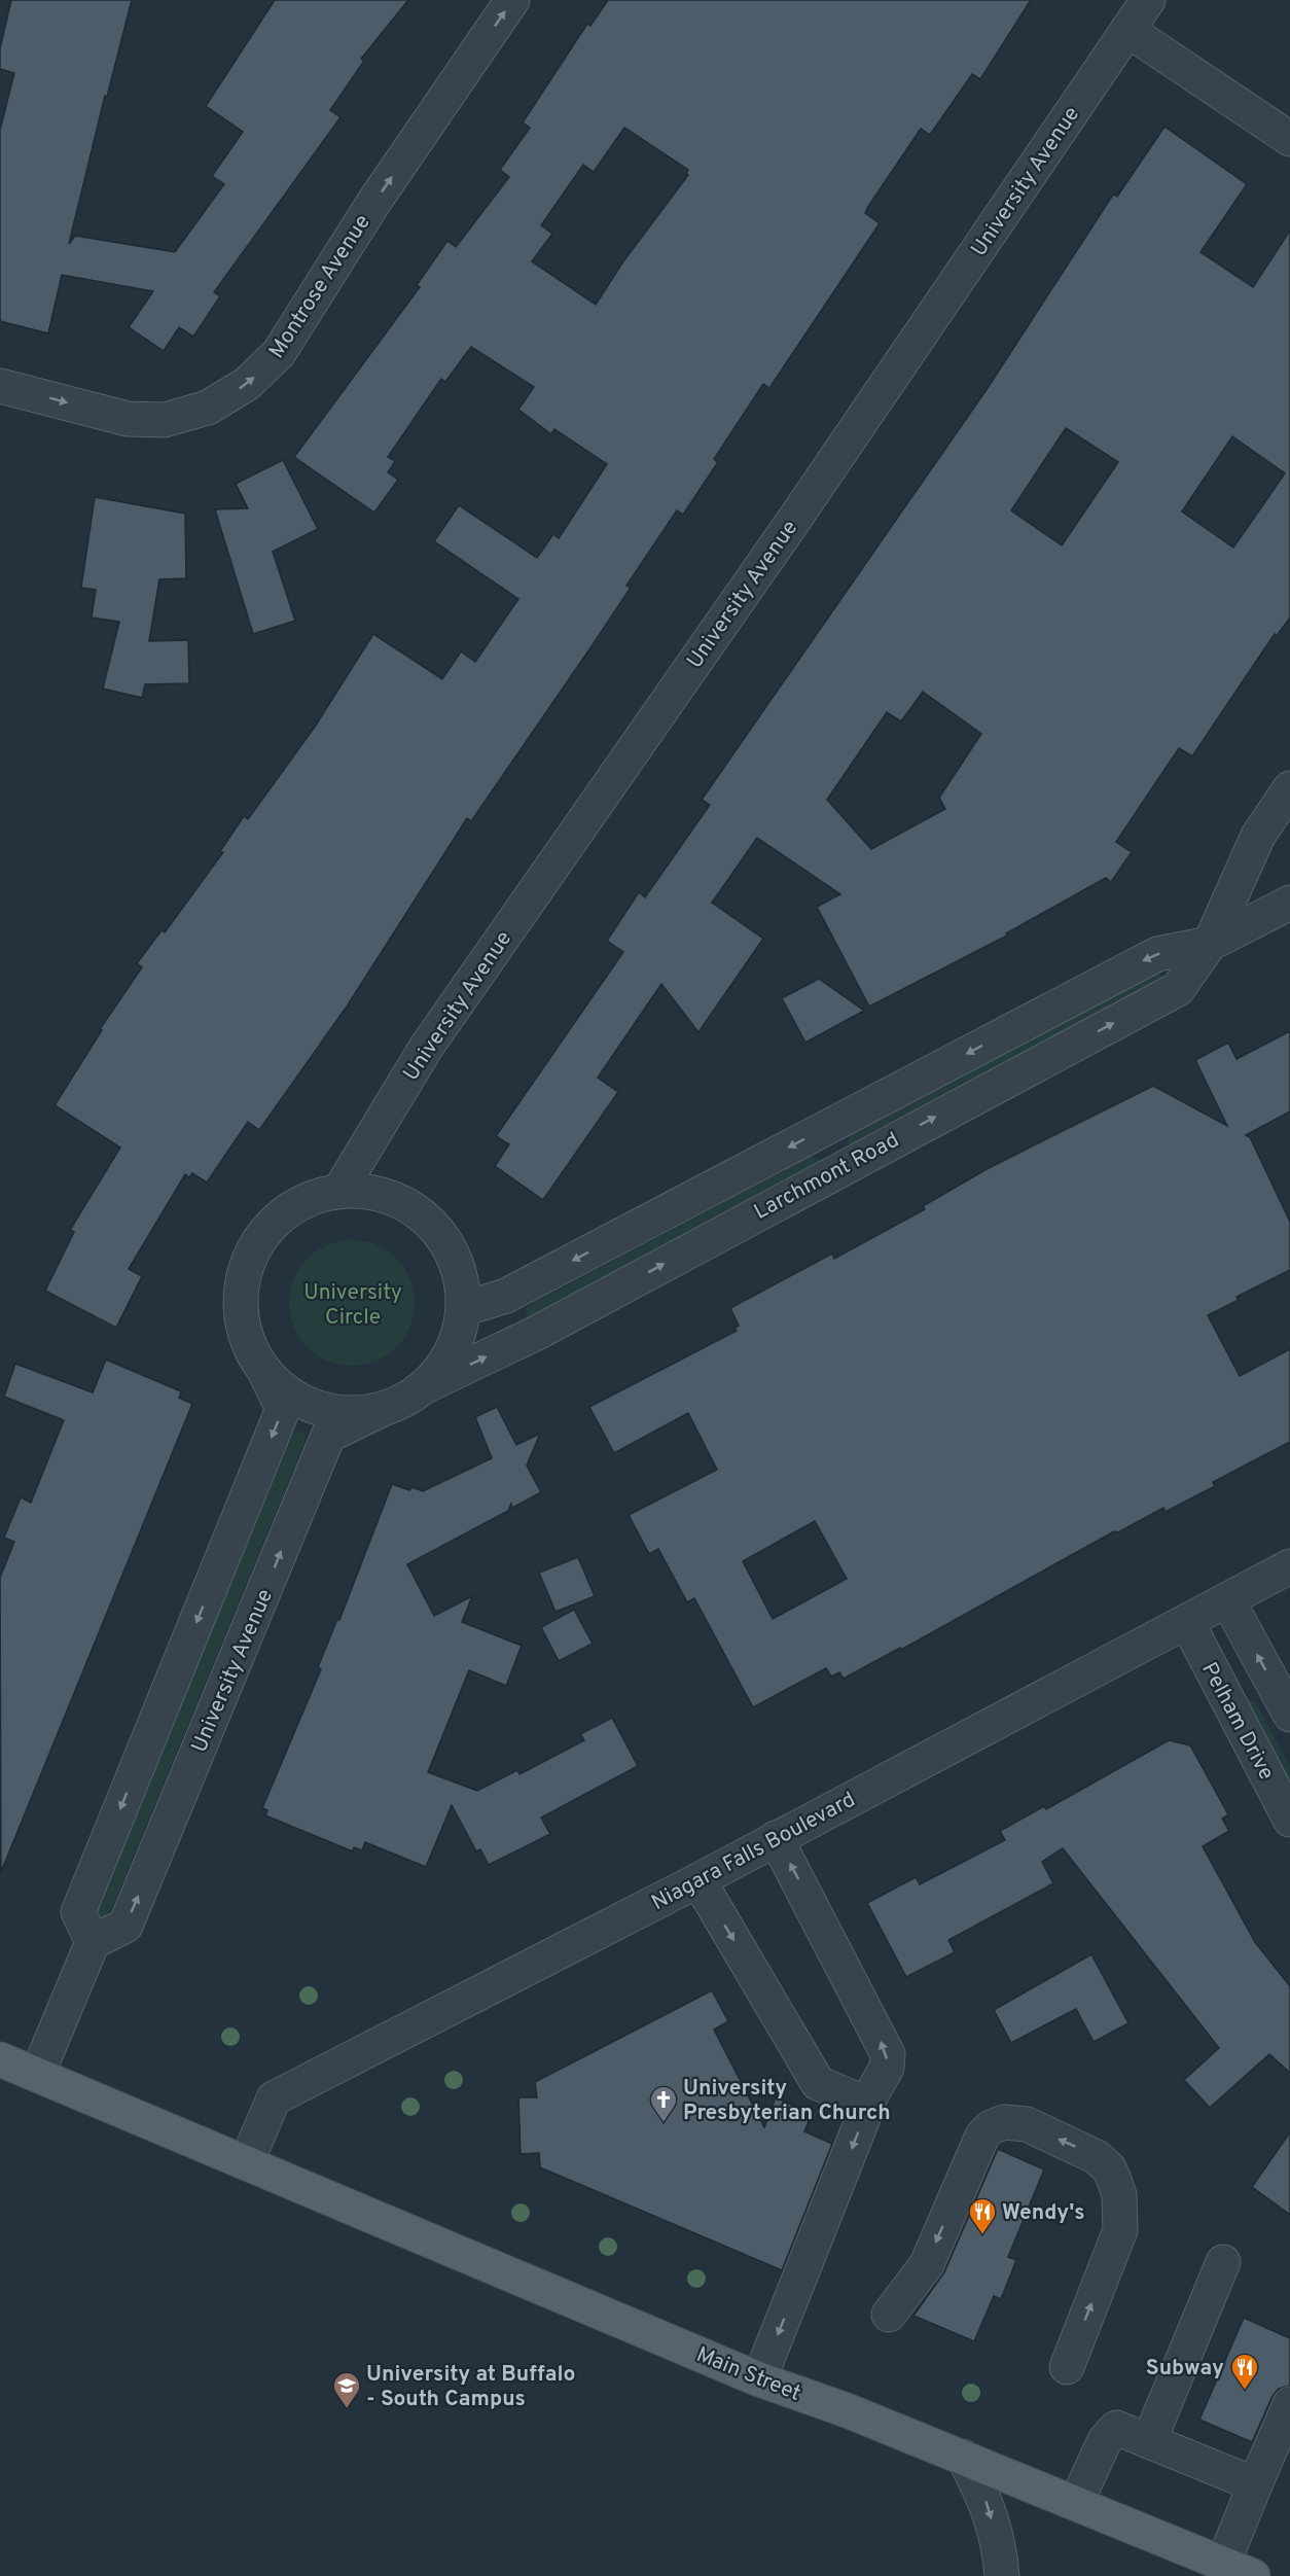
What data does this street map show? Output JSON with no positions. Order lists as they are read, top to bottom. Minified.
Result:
{"streets":{"main road":["Main Street"],"street":["University Avenue","Montrose Avenue","Larchmont Road","Pelham Drive","Niagara Falls Boulevard"]},"crossings":[["Pelham Drive","Niagara Falls Boulevard"],["Niagara Falls Boulevard","Main Street"]],"one_way":["Montrose Avenue"],"parks":["University Circle"],"places":{"church":["University Presbyterian Church"],"restaurant":["Wendy's","Subway"],"school or university":["University at Buffalo - South Campus"]}}
